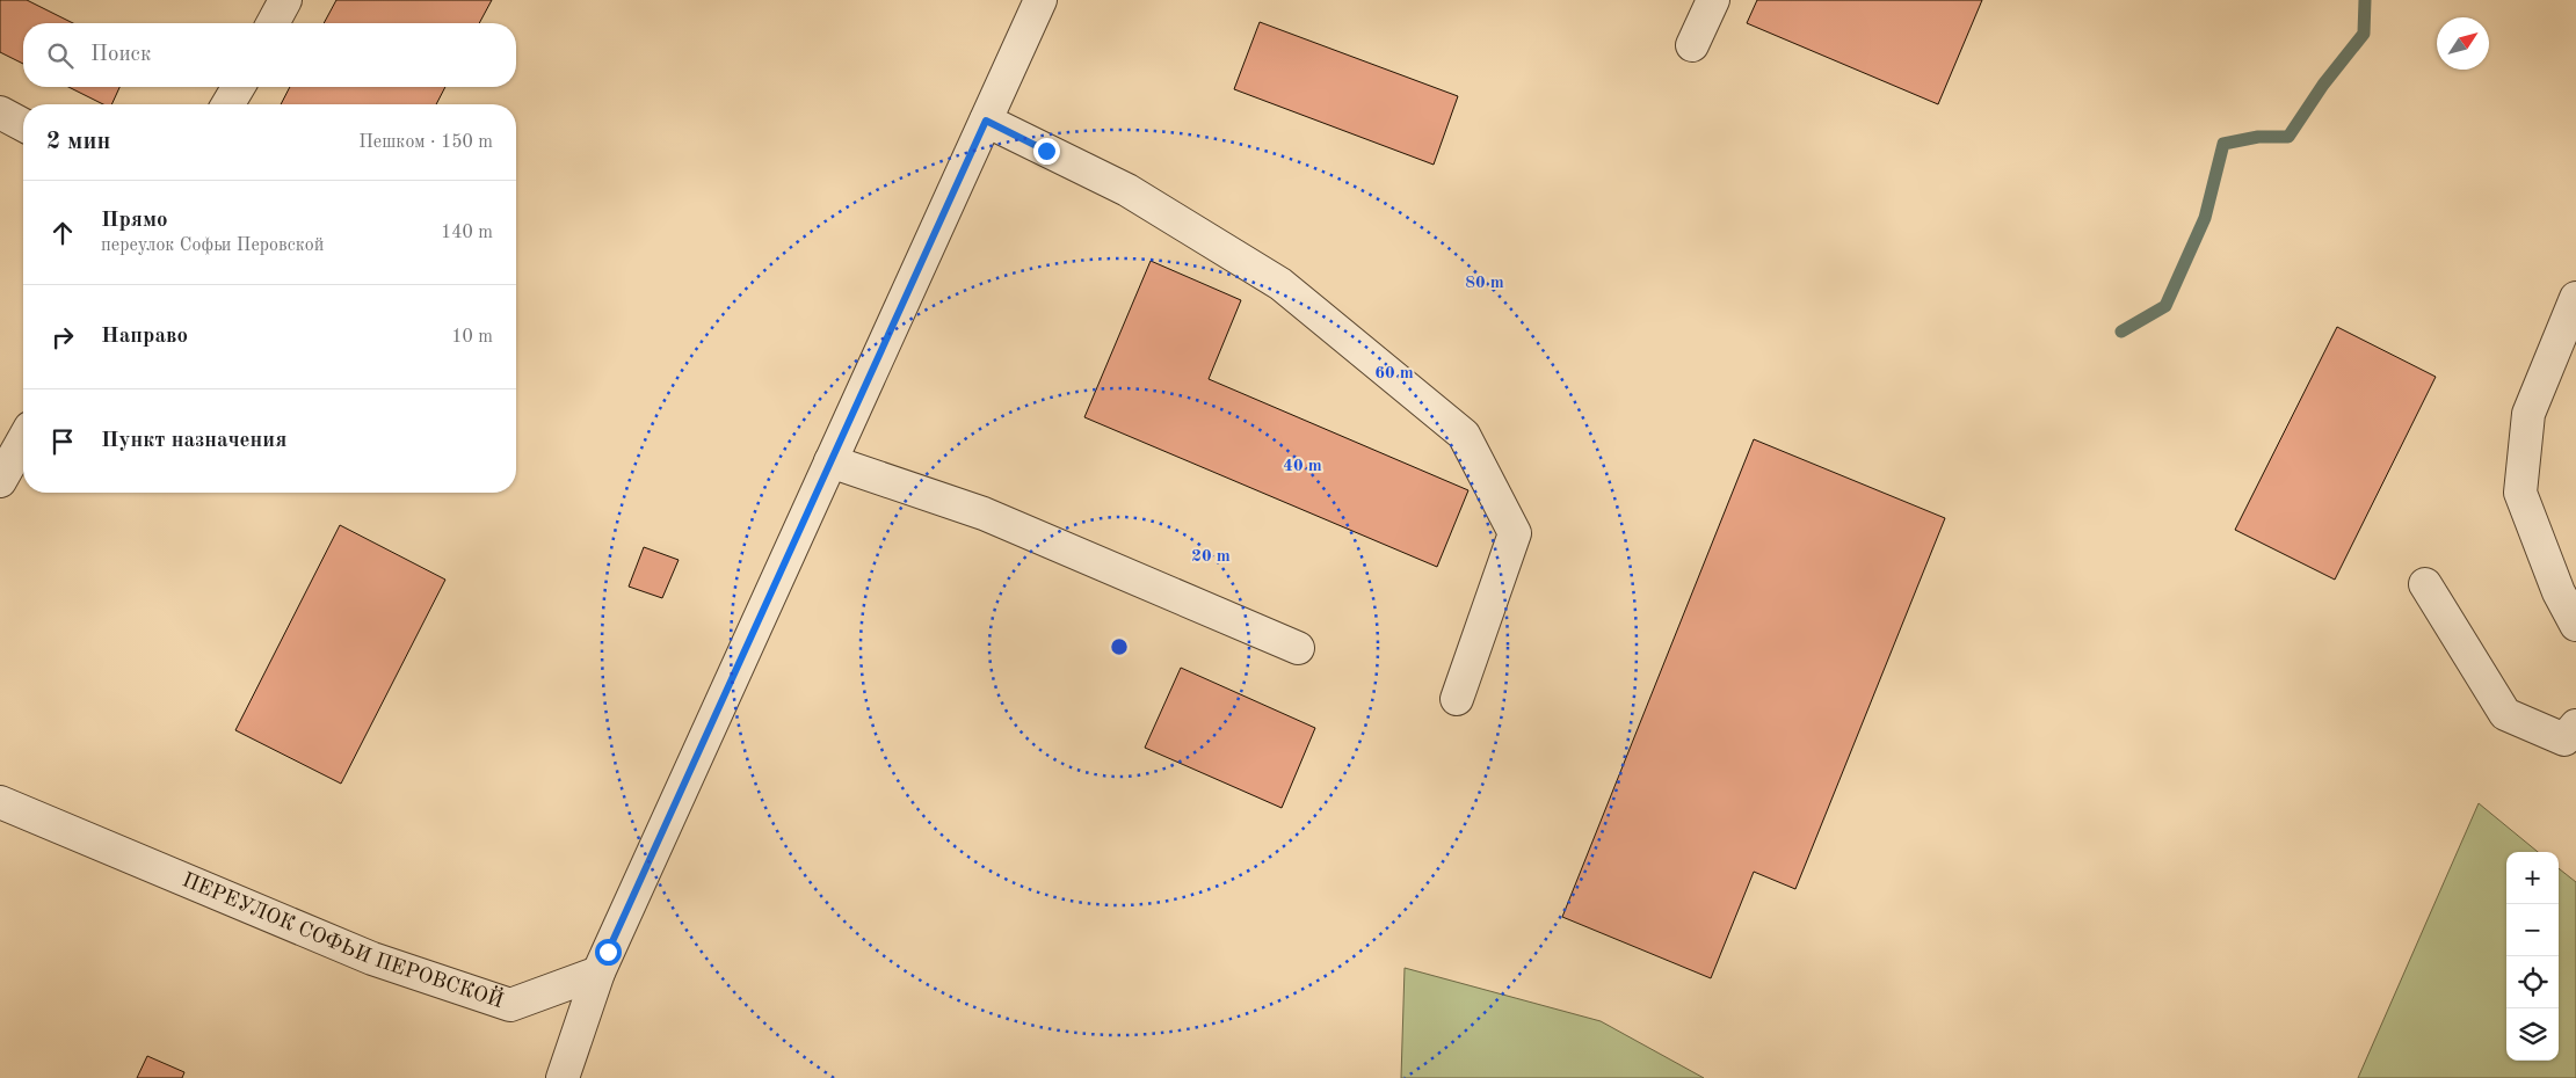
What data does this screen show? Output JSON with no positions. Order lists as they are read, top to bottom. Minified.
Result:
{"streets":{"street":["ПЕРЕУЛОК СОФЬИ ПЕРОВСКОЙ"]},"north":"top right","page":{"search":"Поиск","heading":["2 мин","Пешком · 150 m"],"list":[["Прямо","переулок Софьи Перовской","140 m"],["Направо","10 m"],"Пункт назначения"],"map_buttons":["+","−"]},"rings":["80 m","60 m","40 m","20 m"]}
